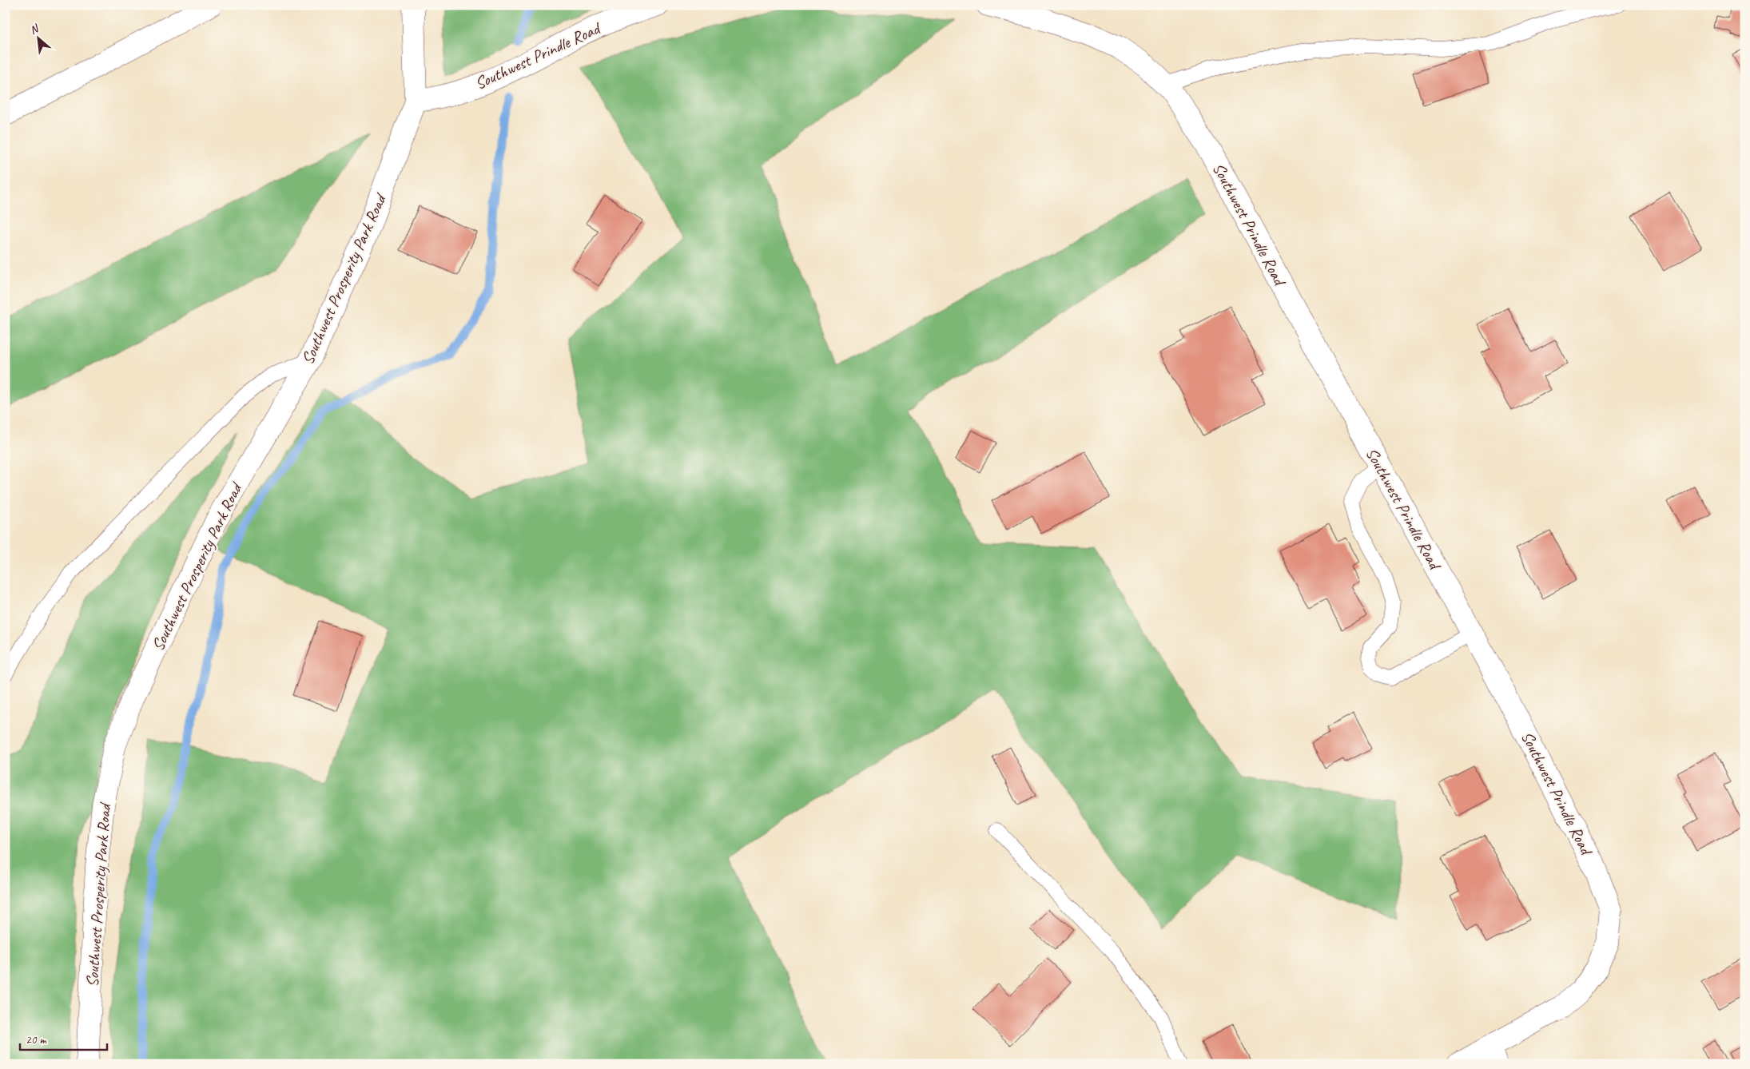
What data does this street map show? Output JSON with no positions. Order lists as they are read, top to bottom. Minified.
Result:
{"streets":{"main road":["Southwest Prindle Road","Southwest Prosperity Park Road"]},"crossings":[["Southwest Prindle Road","Southwest Prosperity Park Road"]],"scale_bar":"20 m","north":"top left"}
